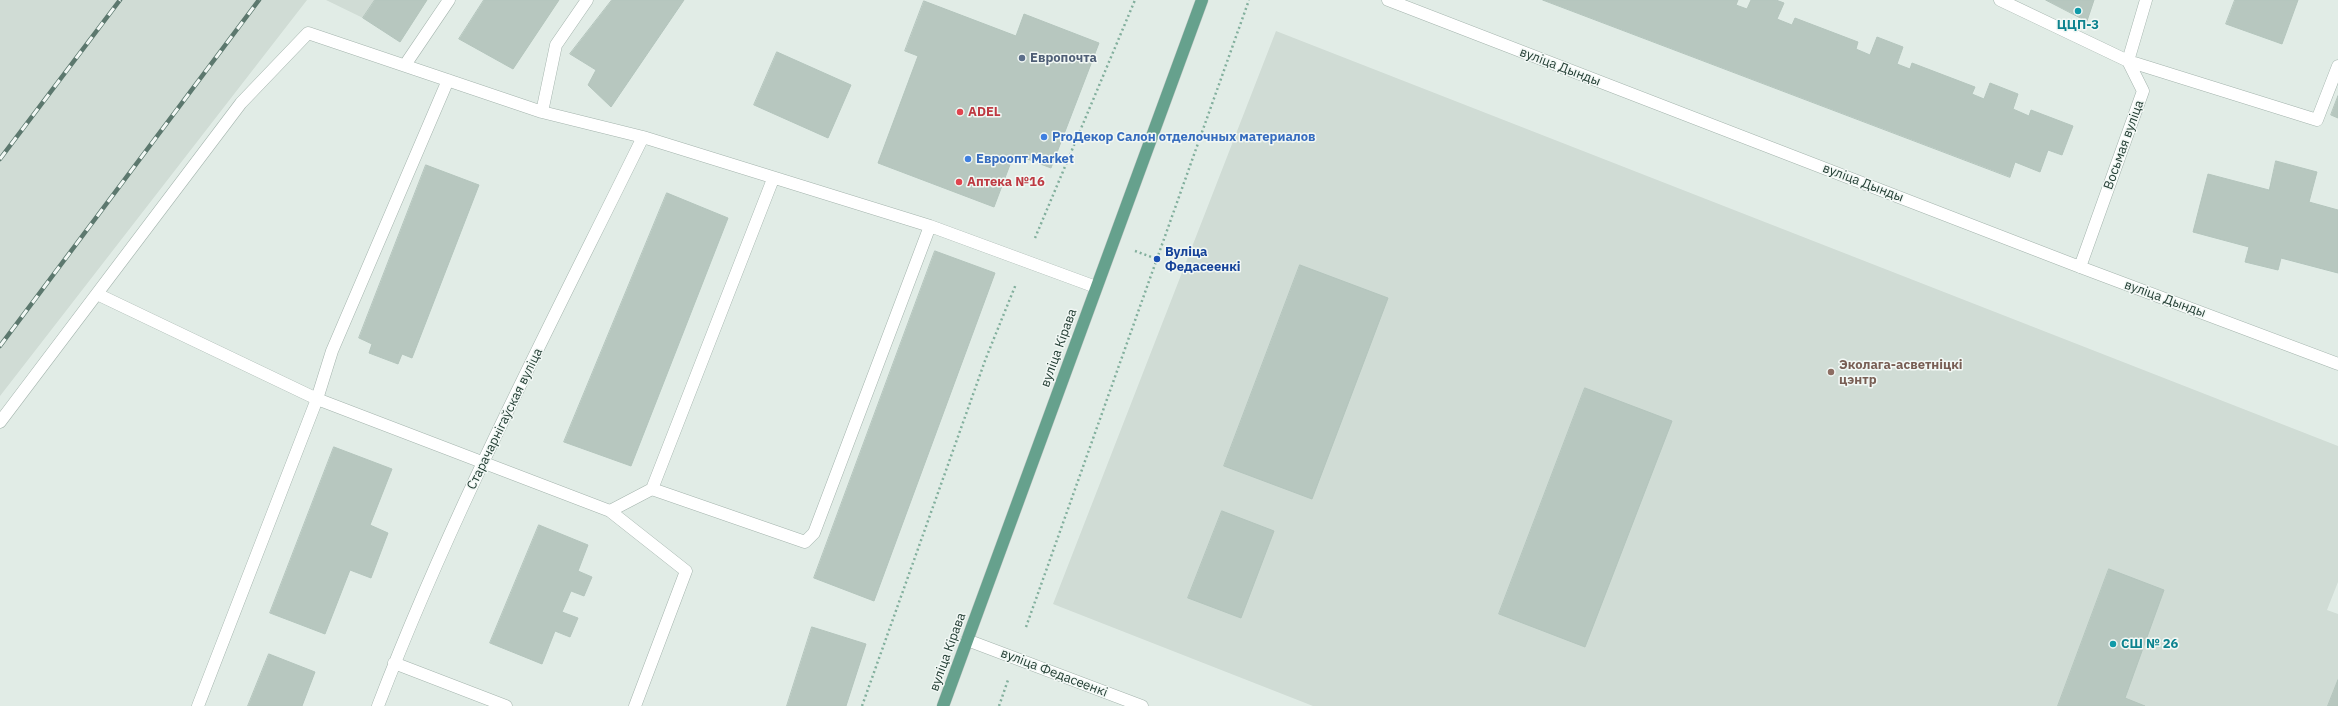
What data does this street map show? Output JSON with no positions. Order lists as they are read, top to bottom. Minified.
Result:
{"streets":{"main road":["вуліца Кірава"],"street":["вуліца Дынды","Восьмая вуліца","Старачарнігаўская вуліца","вуліца Федасеенкі"]},"crossings":[["вуліца Дынды","Восьмая вуліца"],["вуліца Кірава","вуліца Федасеенкі"]],"places":["ЦЦП-3","Европочта","ADEL","ProДекор Салон отделочных материалов","Евроопт Market","Аптека №16","Вуліца Федасеенкі","Эколага-асветніцкі цэнтр","СШ № 26"]}
